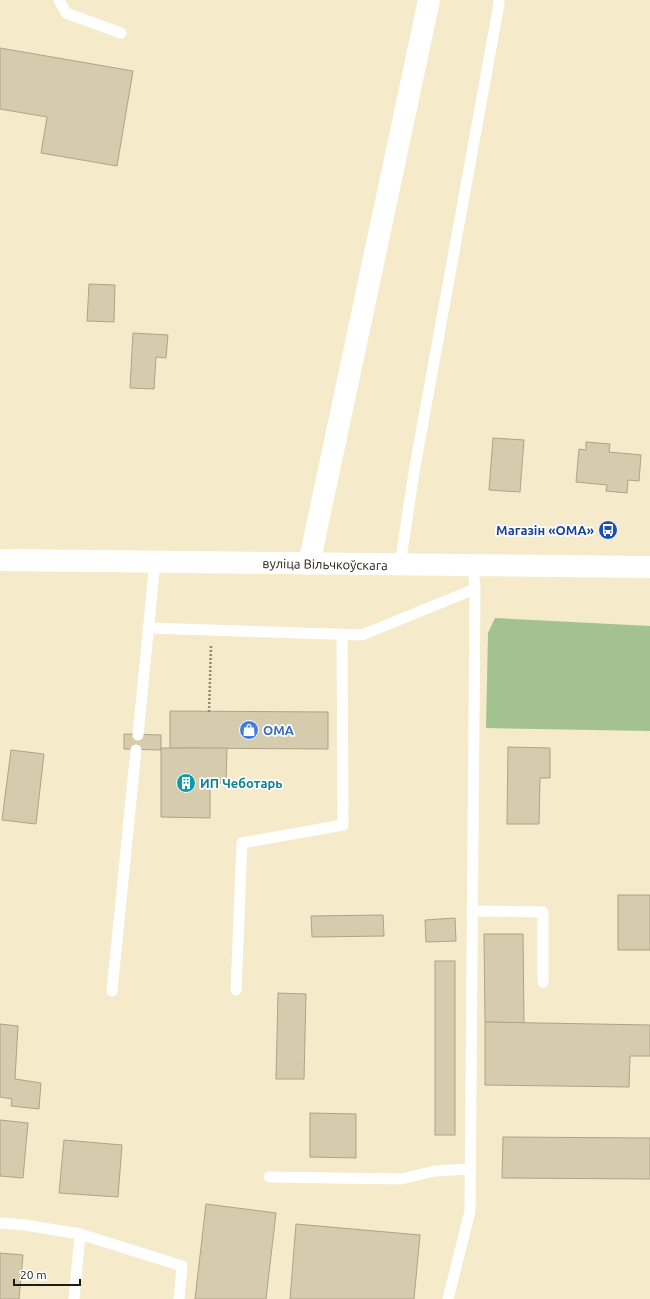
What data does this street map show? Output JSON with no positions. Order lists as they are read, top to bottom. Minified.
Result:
{"streets":{"main road":["вуліца Вільчкоўскага"]},"places":{"bus stop":["Магазін «ОМА»"],"shop":["ОМА"],"building":["ИП Чеботарь"]},"scale_bar":"20 m"}
